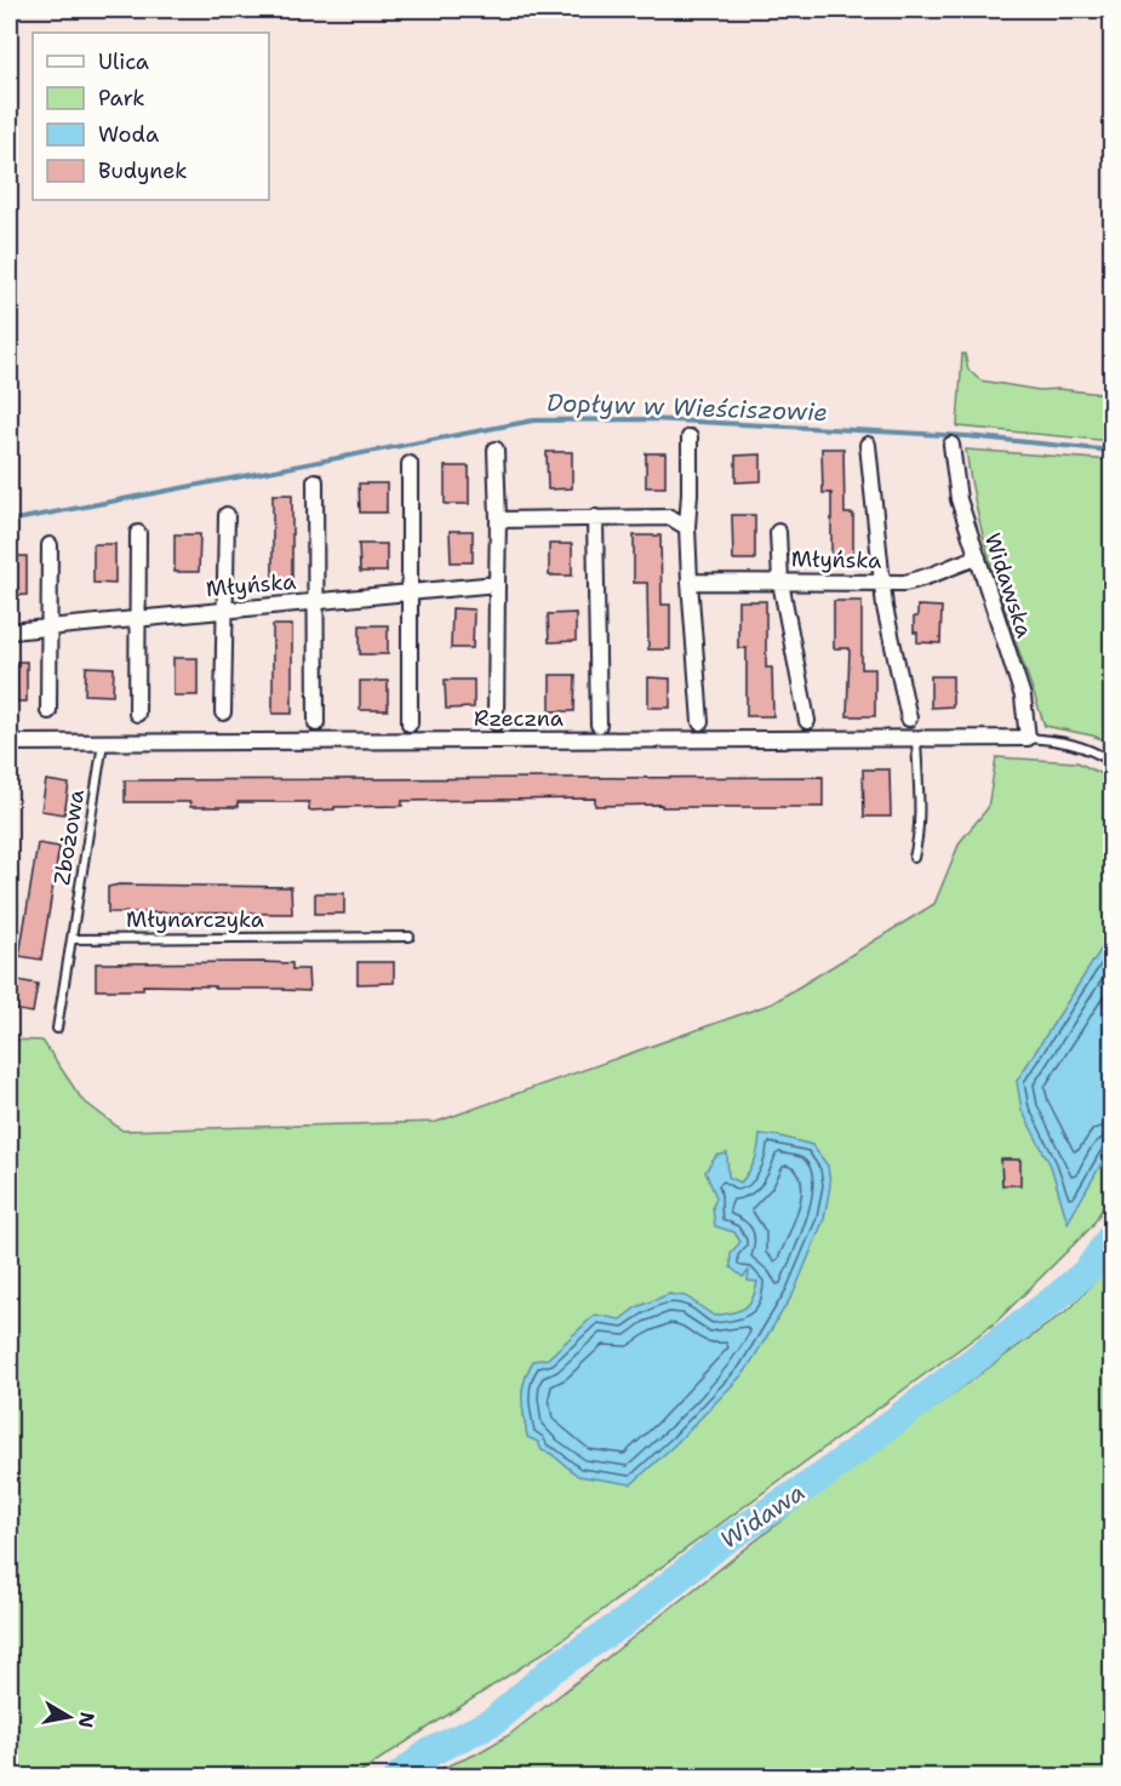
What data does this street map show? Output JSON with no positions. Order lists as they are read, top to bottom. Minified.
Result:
{"streets":{"street":["Młyńska","Widawska","Rzeczna"],"lane":["Zbożowa","Młynarczyka"]},"crossings":[["Młyńska","Widawska"],["Widawska","Rzeczna"],["Rzeczna","Zbożowa"],["Zbożowa","Młynarczyka"]],"water":["Dopływ w Wieściszowie","Widawa"],"legend":["Ulica","Park","Woda","Budynek"],"north":"right"}
